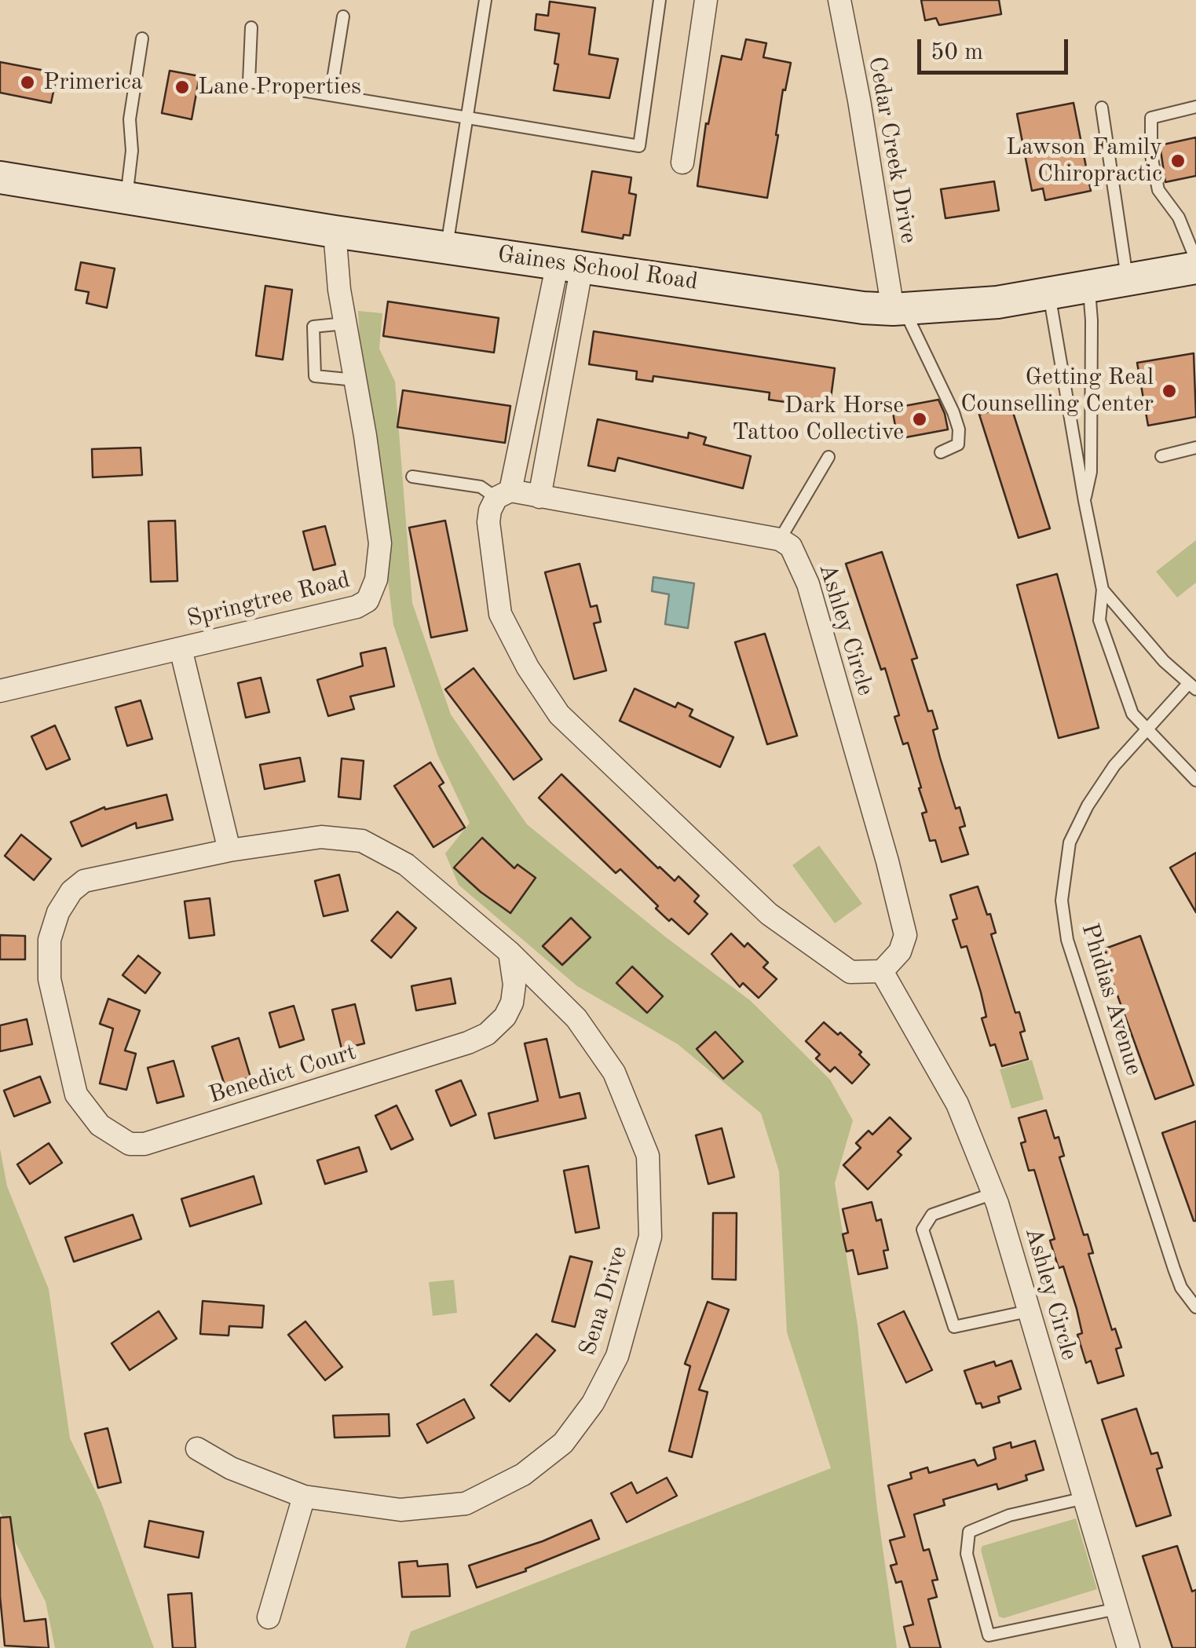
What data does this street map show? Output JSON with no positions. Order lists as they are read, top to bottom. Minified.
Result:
{"streets":{"main road":["Gaines School Road"],"street":["Cedar Creek Drive","Springtree Road","Ashley Circle","Benedict Court","Sena Drive"],"lane":["Phidias Avenue"]},"crossings":[["Cedar Creek Drive","Gaines School Road"],["Gaines School Road","Springtree Road"],["Benedict Court","Sena Drive"]],"places":["Primerica","Lane Properties","Lawson Family Chiropractic","Getting Real Counselling Center","Dark Horse Tattoo Collective"],"scale_bar":"50 m"}
